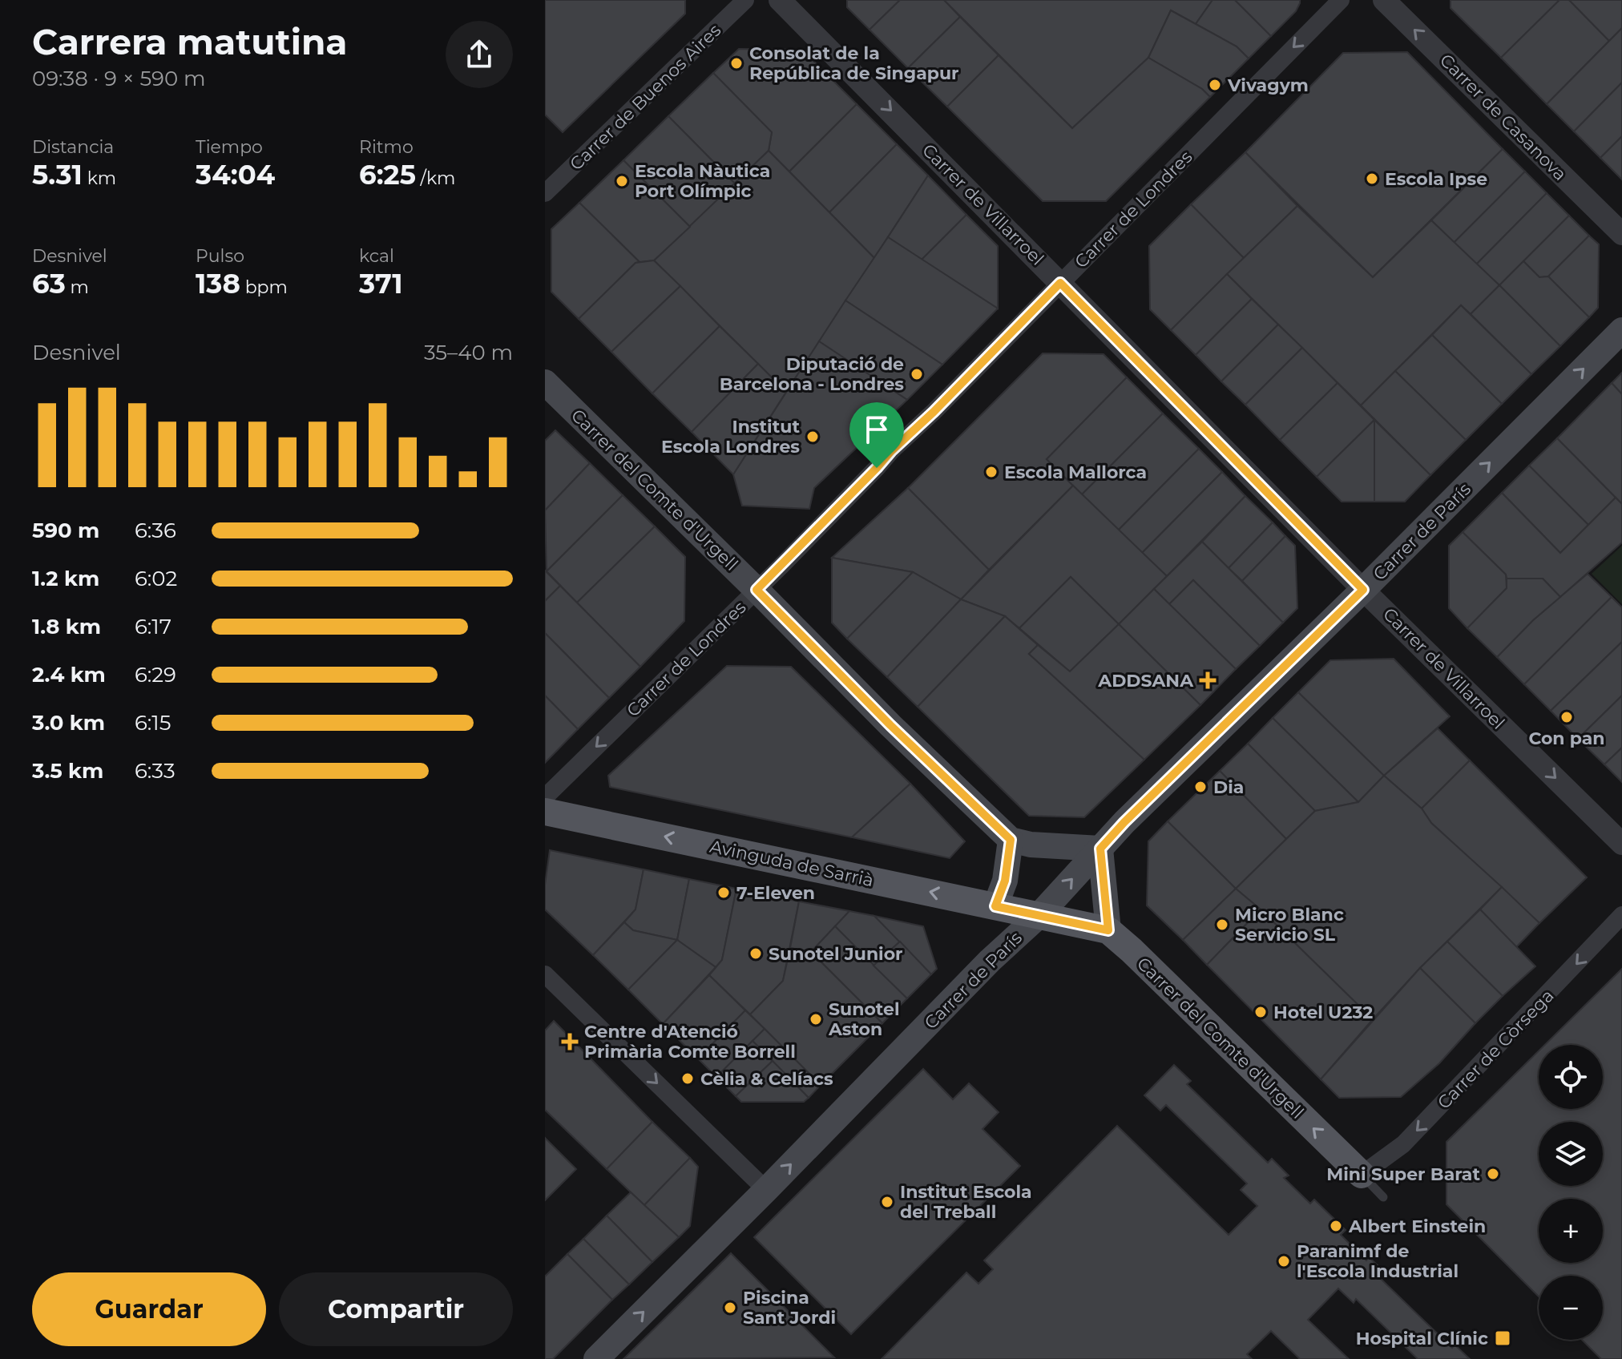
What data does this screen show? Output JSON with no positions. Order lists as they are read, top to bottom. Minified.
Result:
{"streets":{"main road":["Carrer del Comte d'Urgell","Carrer de París","Avinguda de Sarrià"],"street":["Carrer de Buenos Aires","Carrer de Casanova","Carrer de Villarroel","Carrer de Londres","Carrer de Còrsega"]},"crossings":[["Carrer de Villarroel","Carrer de Londres"],["Carrer de Villarroel","Carrer de París"],["Carrer de Londres","Carrer del Comte d'Urgell"],["Carrer del Comte d'Urgell","Carrer de París"],["Carrer del Comte d'Urgell","Avinguda de Sarrià"],["Carrer del Comte d'Urgell","Carrer de Còrsega"],["Carrer de París","Avinguda de Sarrià"]],"one_way":["Carrer de Casanova","Carrer de Villarroel","Carrer de Londres","Carrer de París","Avinguda de Sarrià","Carrer de Còrsega"],"places":{"other":["Consolat de la República de Singapur","Vivagym","Escola Ipse","Escola Nàutica Port Olímpic","Diputació de Barcelona - Londres","Institut Escola Londres","Escola Mallorca","Con pan","Dia","7-Eleven","Micro Blanc Servicio SL","Sunotel Junior","Hotel U232","Sunotel Aston","Cèlia & Celíacs","Mini Super Barat","Institut Escola del Treball","Albert Einstein","Paranimf de l'Escola Industrial","Piscina Sant Jordi"],"health":["ADDSANA","Centre d'Atenció Primària Comte Borrell"],"transit":["Hospital Clínic"]},"page":{"heading":["Carrera matutina","09:38 · 9 × 590 m"],"stats":[["Distancia","5.31 km"],["Tiempo","34:04"],["Ritmo","6:25 /km"],["Desnivel","63 m"],["Pulso","138 bpm"],["kcal","371"]],"chart":["Desnivel","35–40 m"],"list":[{"name":"590 m","note":"6:36"},{"name":"1.2 km","note":"6:02"},{"name":"1.8 km","note":"6:17"},{"name":"2.4 km","note":"6:29"},{"name":"3.0 km","note":"6:15"},{"name":"3.5 km","note":"6:33"}],"map_buttons":["+","−"],"buttons":["Guardar","Compartir"]}}
